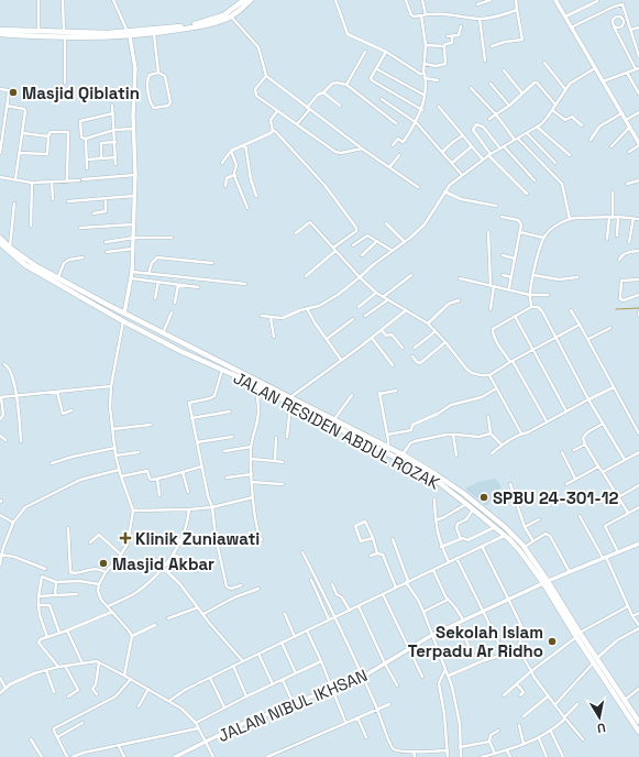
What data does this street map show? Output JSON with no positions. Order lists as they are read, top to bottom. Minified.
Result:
{"streets":{"highway":["JALAN RESIDEN ABDUL ROZAK"],"street":["JALAN NIBUL IKHSAN"]},"crossings":[["JALAN RESIDEN ABDUL ROZAK","JALAN NIBUL IKHSAN"]],"places":{"other":["Masjid Qiblatin","SPBU 24-301-12","Masjid Akbar","Sekolah Islam Terpadu Ar Ridho"],"health":["Klinik Zuniawati"]},"north":"bottom"}
